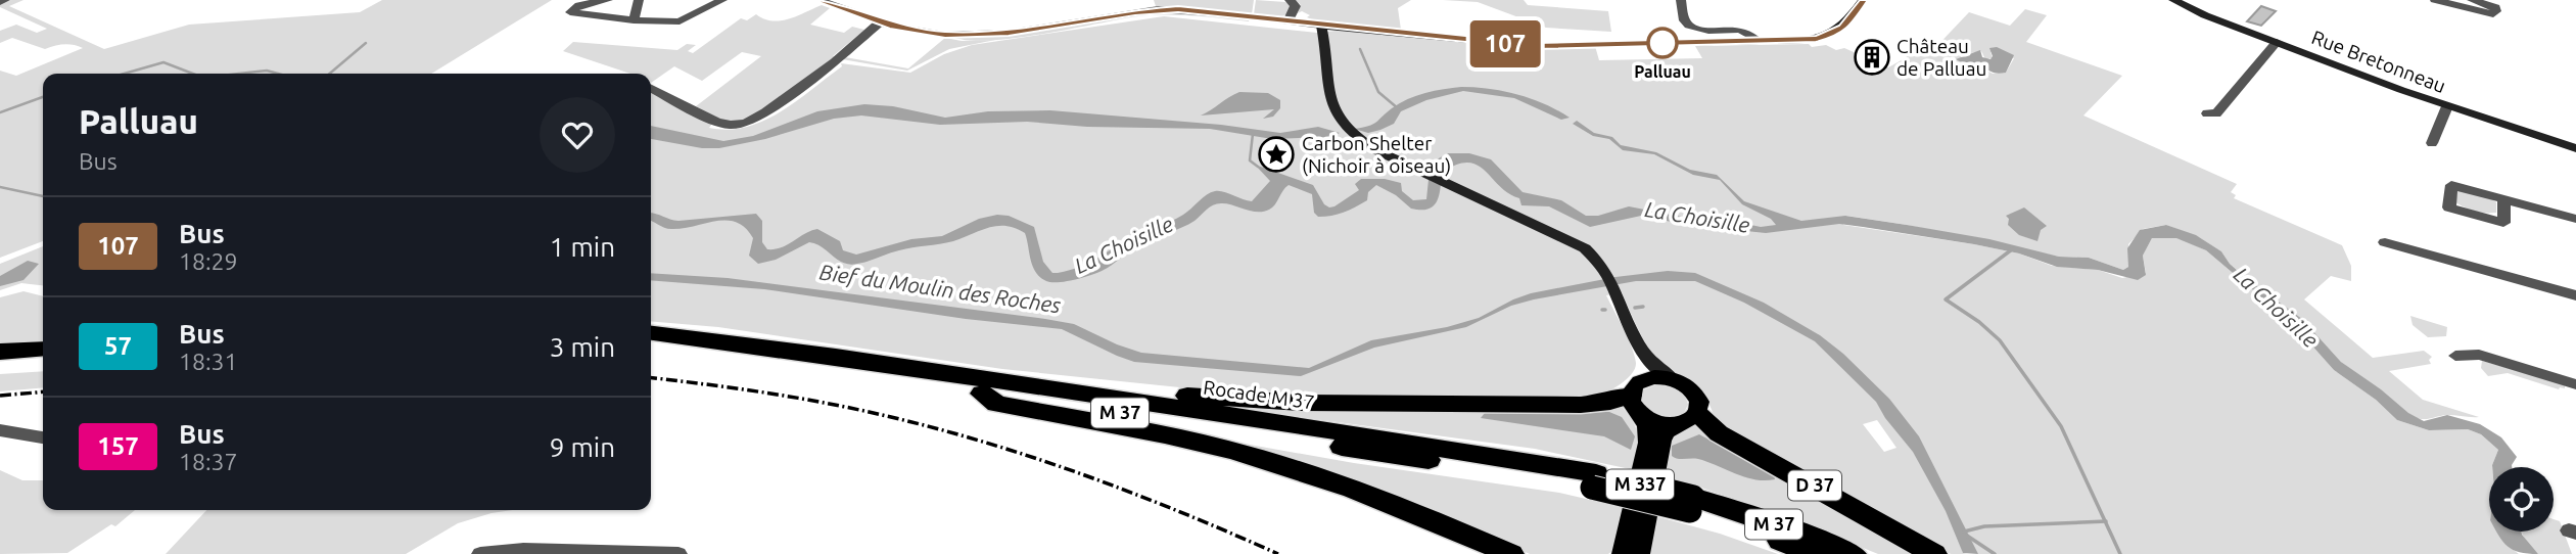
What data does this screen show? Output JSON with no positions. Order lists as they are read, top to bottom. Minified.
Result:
{"streets":{"highway":["Rocade M 37","M 37","D 37"],"main road":["M 337"],"street":["Rue Bretonneau"]},"crossings":[["M 337","D 37"]],"water":["La Choisille","Bief du Moulin des Roches"],"places":{"other":["Palluau"],"building":["Château de Palluau"],"place":["Carbon Shelter (Nichoir à oiseau)"]},"lines":["bus line 107"],"page":{"on_map":"107","heading":["Palluau","Bus"],"list":[{"mark":"107","name":"Bus","note":"18:29","value":"1 min"},{"mark":"57","name":"Bus","note":"18:31","value":"3 min"},{"mark":"157","name":"Bus","note":"18:37","value":"9 min"}]}}
